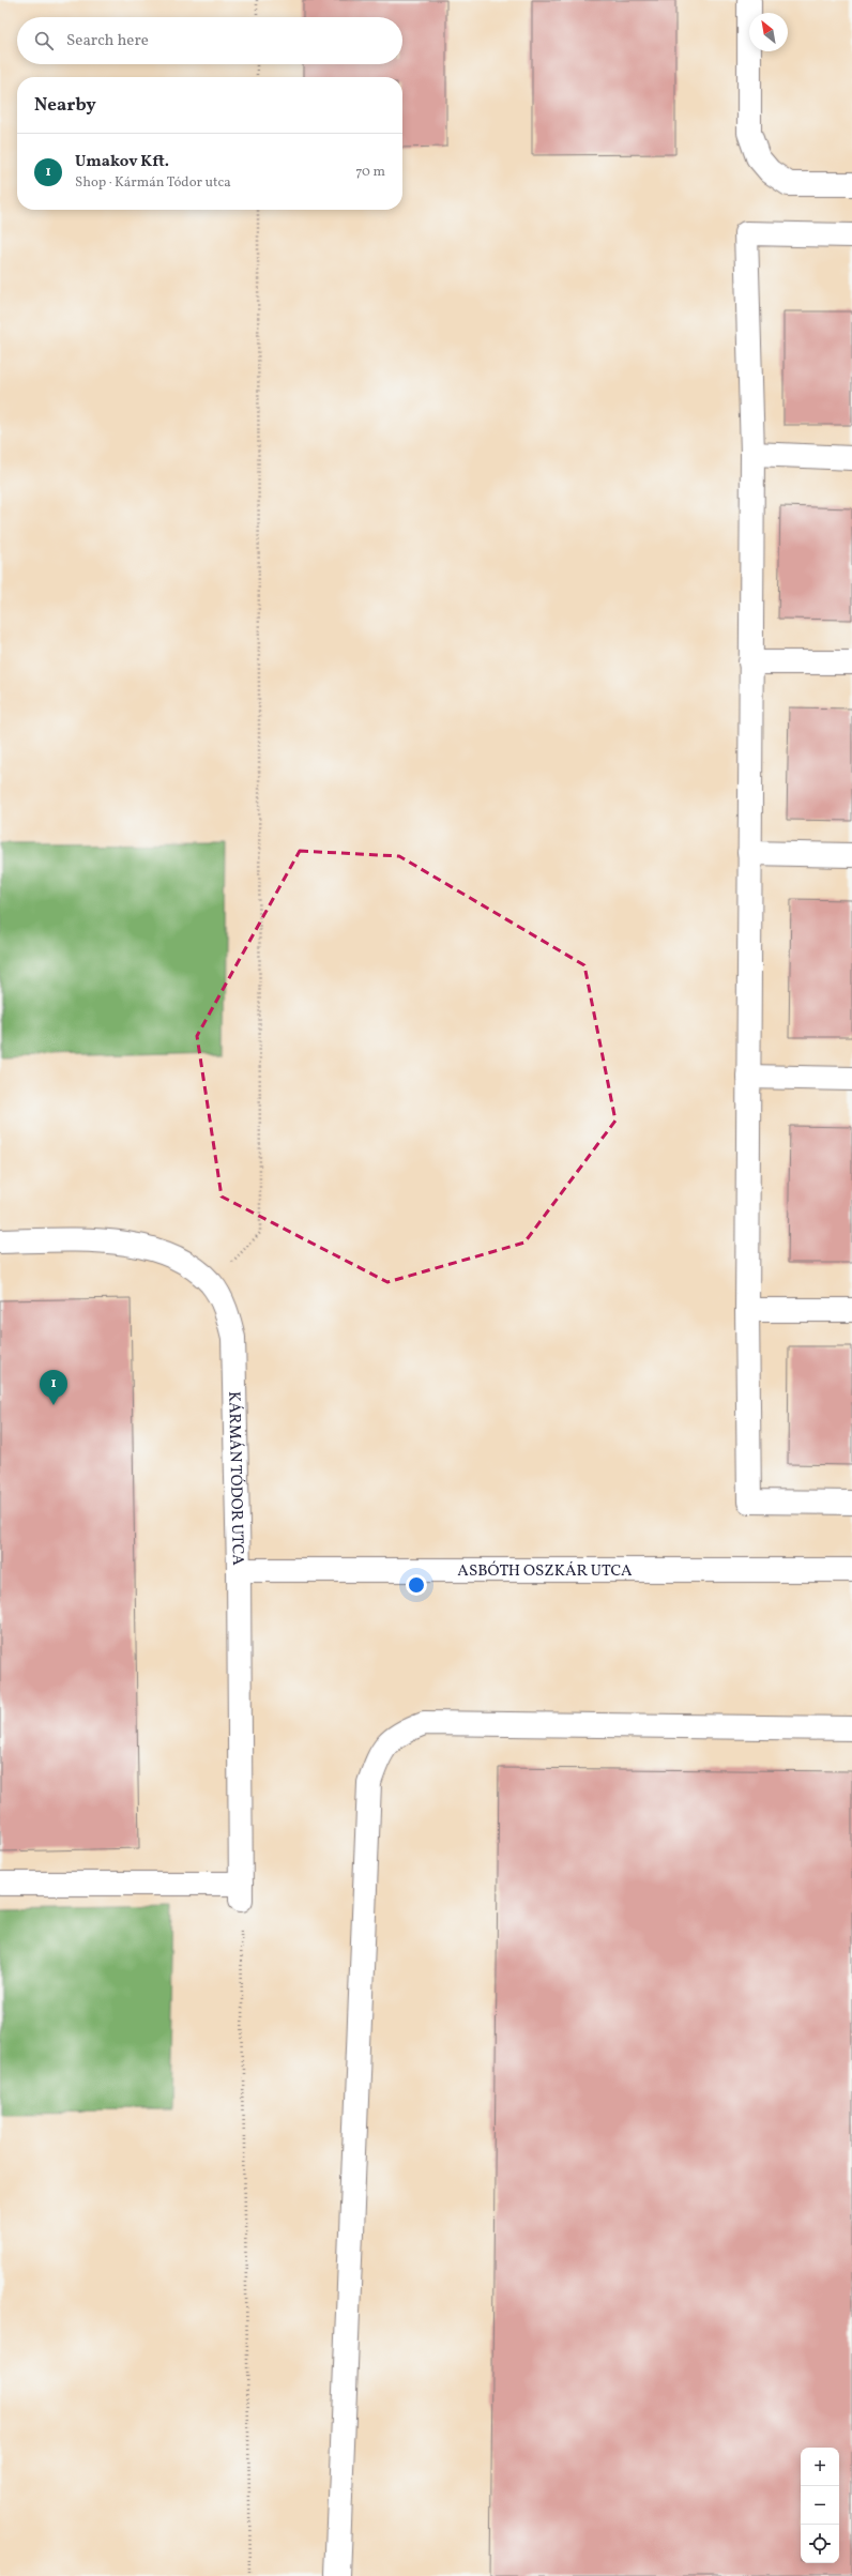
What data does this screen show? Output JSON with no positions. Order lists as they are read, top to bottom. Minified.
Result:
{"streets":{"street":["KÁRMÁN TÓDOR UTCA","ASBÓTH OSZKÁR UTCA"]},"crossings":[["KÁRMÁN TÓDOR UTCA","ASBÓTH OSZKÁR UTCA"]],"north":"top left","page":{"search":"Search here","heading":"Nearby","list":[{"mark":"1","name":"Umakov Kft.","note":"Shop · Kármán Tódor utca","value":"70 m"}],"pins":"1","map_buttons":["+","−"]}}
